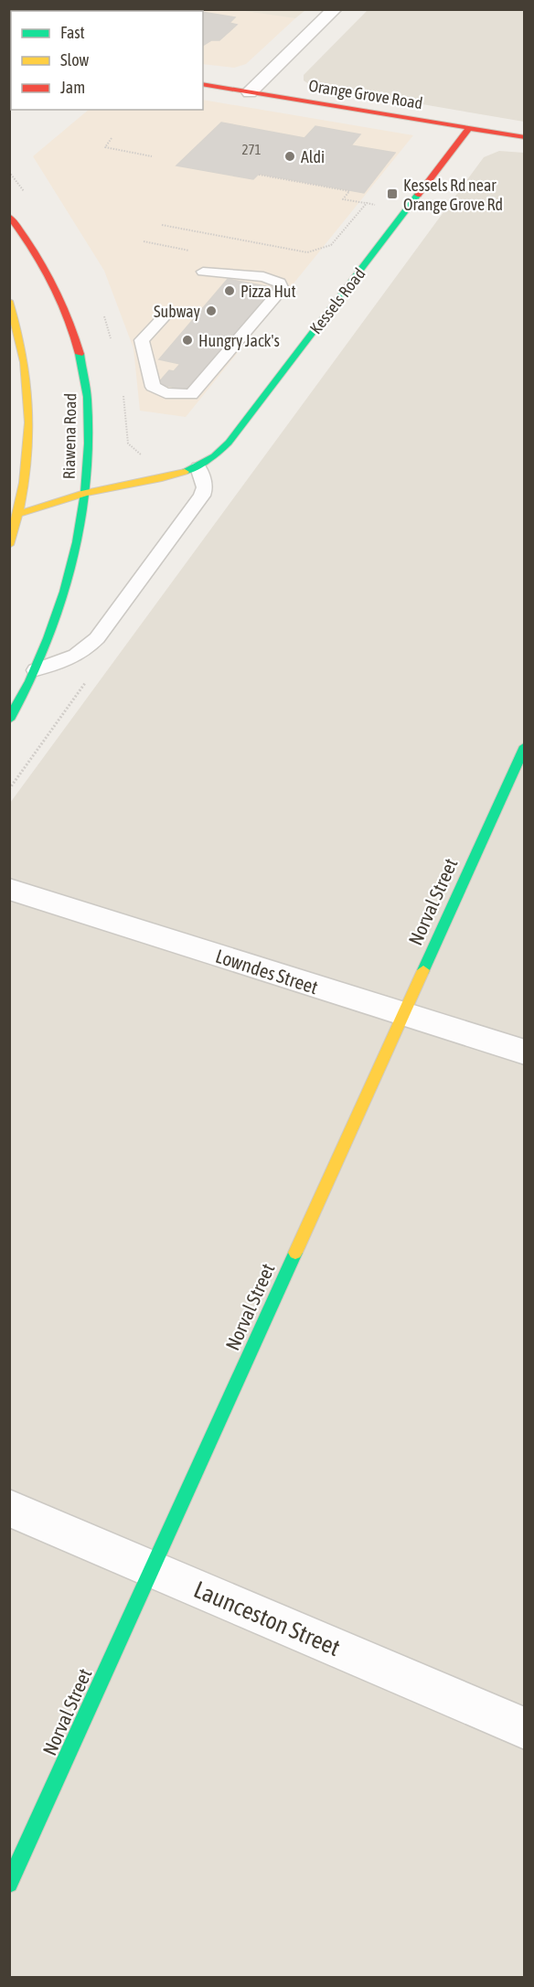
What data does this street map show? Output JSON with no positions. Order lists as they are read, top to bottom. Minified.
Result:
{"streets":{"main road":["Orange Grove Road","Kessels Road","Riawena Road","Norval Street"],"street":["Lowndes Street","Launceston Street"]},"crossings":[["Orange Grove Road","Kessels Road"],["Kessels Road","Riawena Road"],["Norval Street","Lowndes Street"],["Norval Street","Launceston Street"]],"places":{"other":["Aldi","Pizza Hut","Subway","Hungry Jack's"],"transit":["Kessels Rd near Orange Grove Rd"]},"house_numbers":["271"],"legend":["Fast","Slow","Jam"]}
